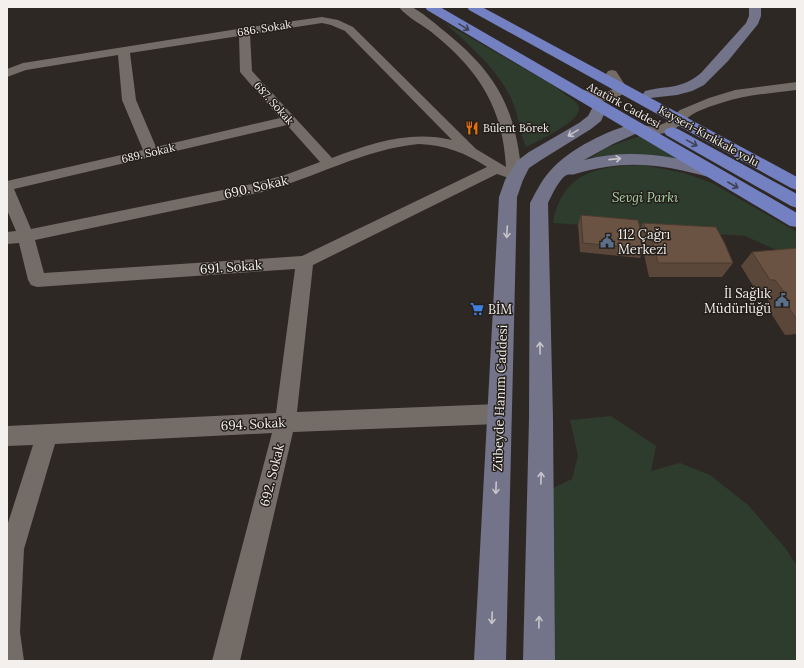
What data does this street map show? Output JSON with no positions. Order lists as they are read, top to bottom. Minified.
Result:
{"streets":{"highway":["Atatürk Caddesi","Kayseri-Kırıkkale yolu"],"main road":["Zübeyde Hanım Caddesi"],"street":["686. Sokak","687. Sokak","689. Sokak","690. Sokak","691. Sokak","694. Sokak","692. Sokak"]},"crossings":[["686. Sokak","687. Sokak"],["686. Sokak","690. Sokak"],["687. Sokak","689. Sokak"],["687. Sokak","690. Sokak"],["690. Sokak","691. Sokak"],["690. Sokak","Zübeyde Hanım Caddesi"],["691. Sokak","Zübeyde Hanım Caddesi"],["691. Sokak","692. Sokak"],["Zübeyde Hanım Caddesi","694. Sokak"],["694. Sokak","692. Sokak"]],"parks":["Sevgi Parkı"],"places":{"restaurant":["Bülent Börek"],"public building":["112 Çağrı Merkezi","İl Sağlık Müdürlüğü"],"supermarket":["BİM"]}}
